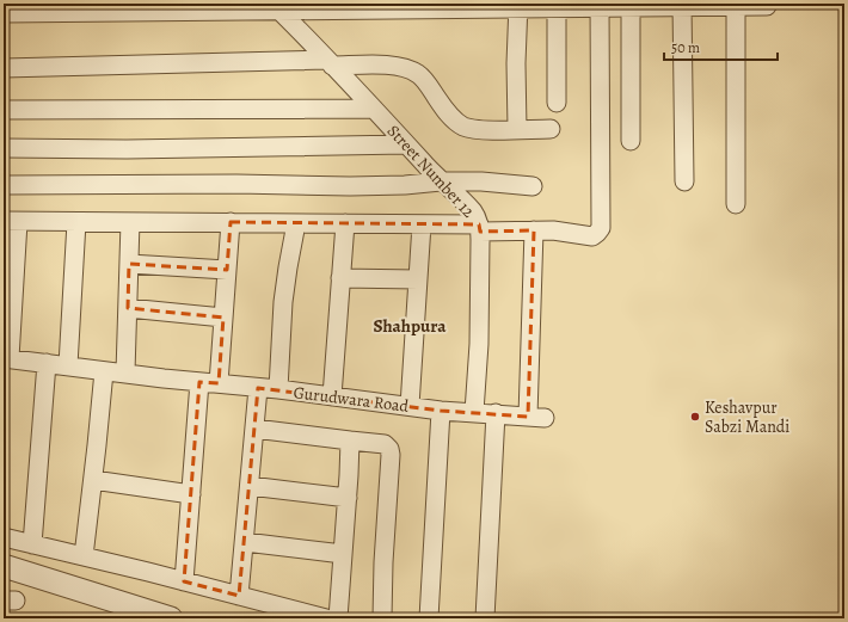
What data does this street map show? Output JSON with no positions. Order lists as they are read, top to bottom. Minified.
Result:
{"streets":{"street":["Street Number 12","Gurudwara Road"]},"crossings":[["Street Number 12","Gurudwara Road"]],"districts":["Shahpura"],"places":["Keshavpur Sabzi Mandi"],"scale_bar":"50 m"}
